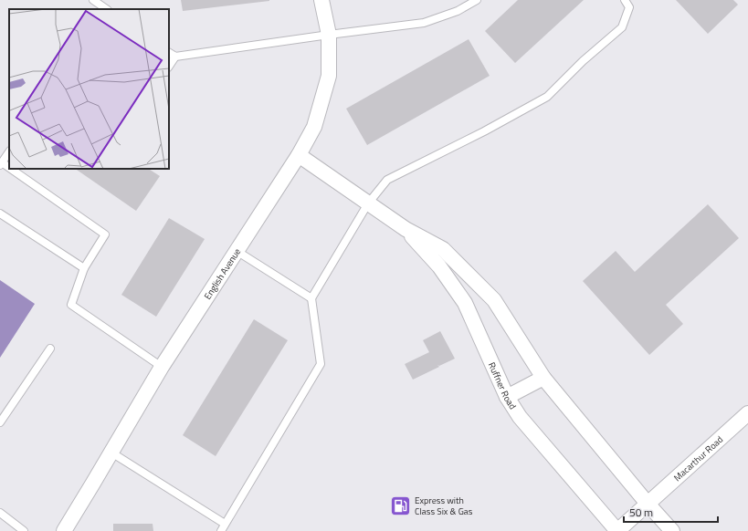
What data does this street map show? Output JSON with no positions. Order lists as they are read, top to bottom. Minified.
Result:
{"streets":{"street":["English Avenue","Ruffner Road","Macarthur Road"]},"crossings":[["English Avenue","Ruffner Road"],["Ruffner Road","Macarthur Road"]],"places":{"fuel station":["Express with Class Six & Gas"]},"scale_bar":"50 m"}
